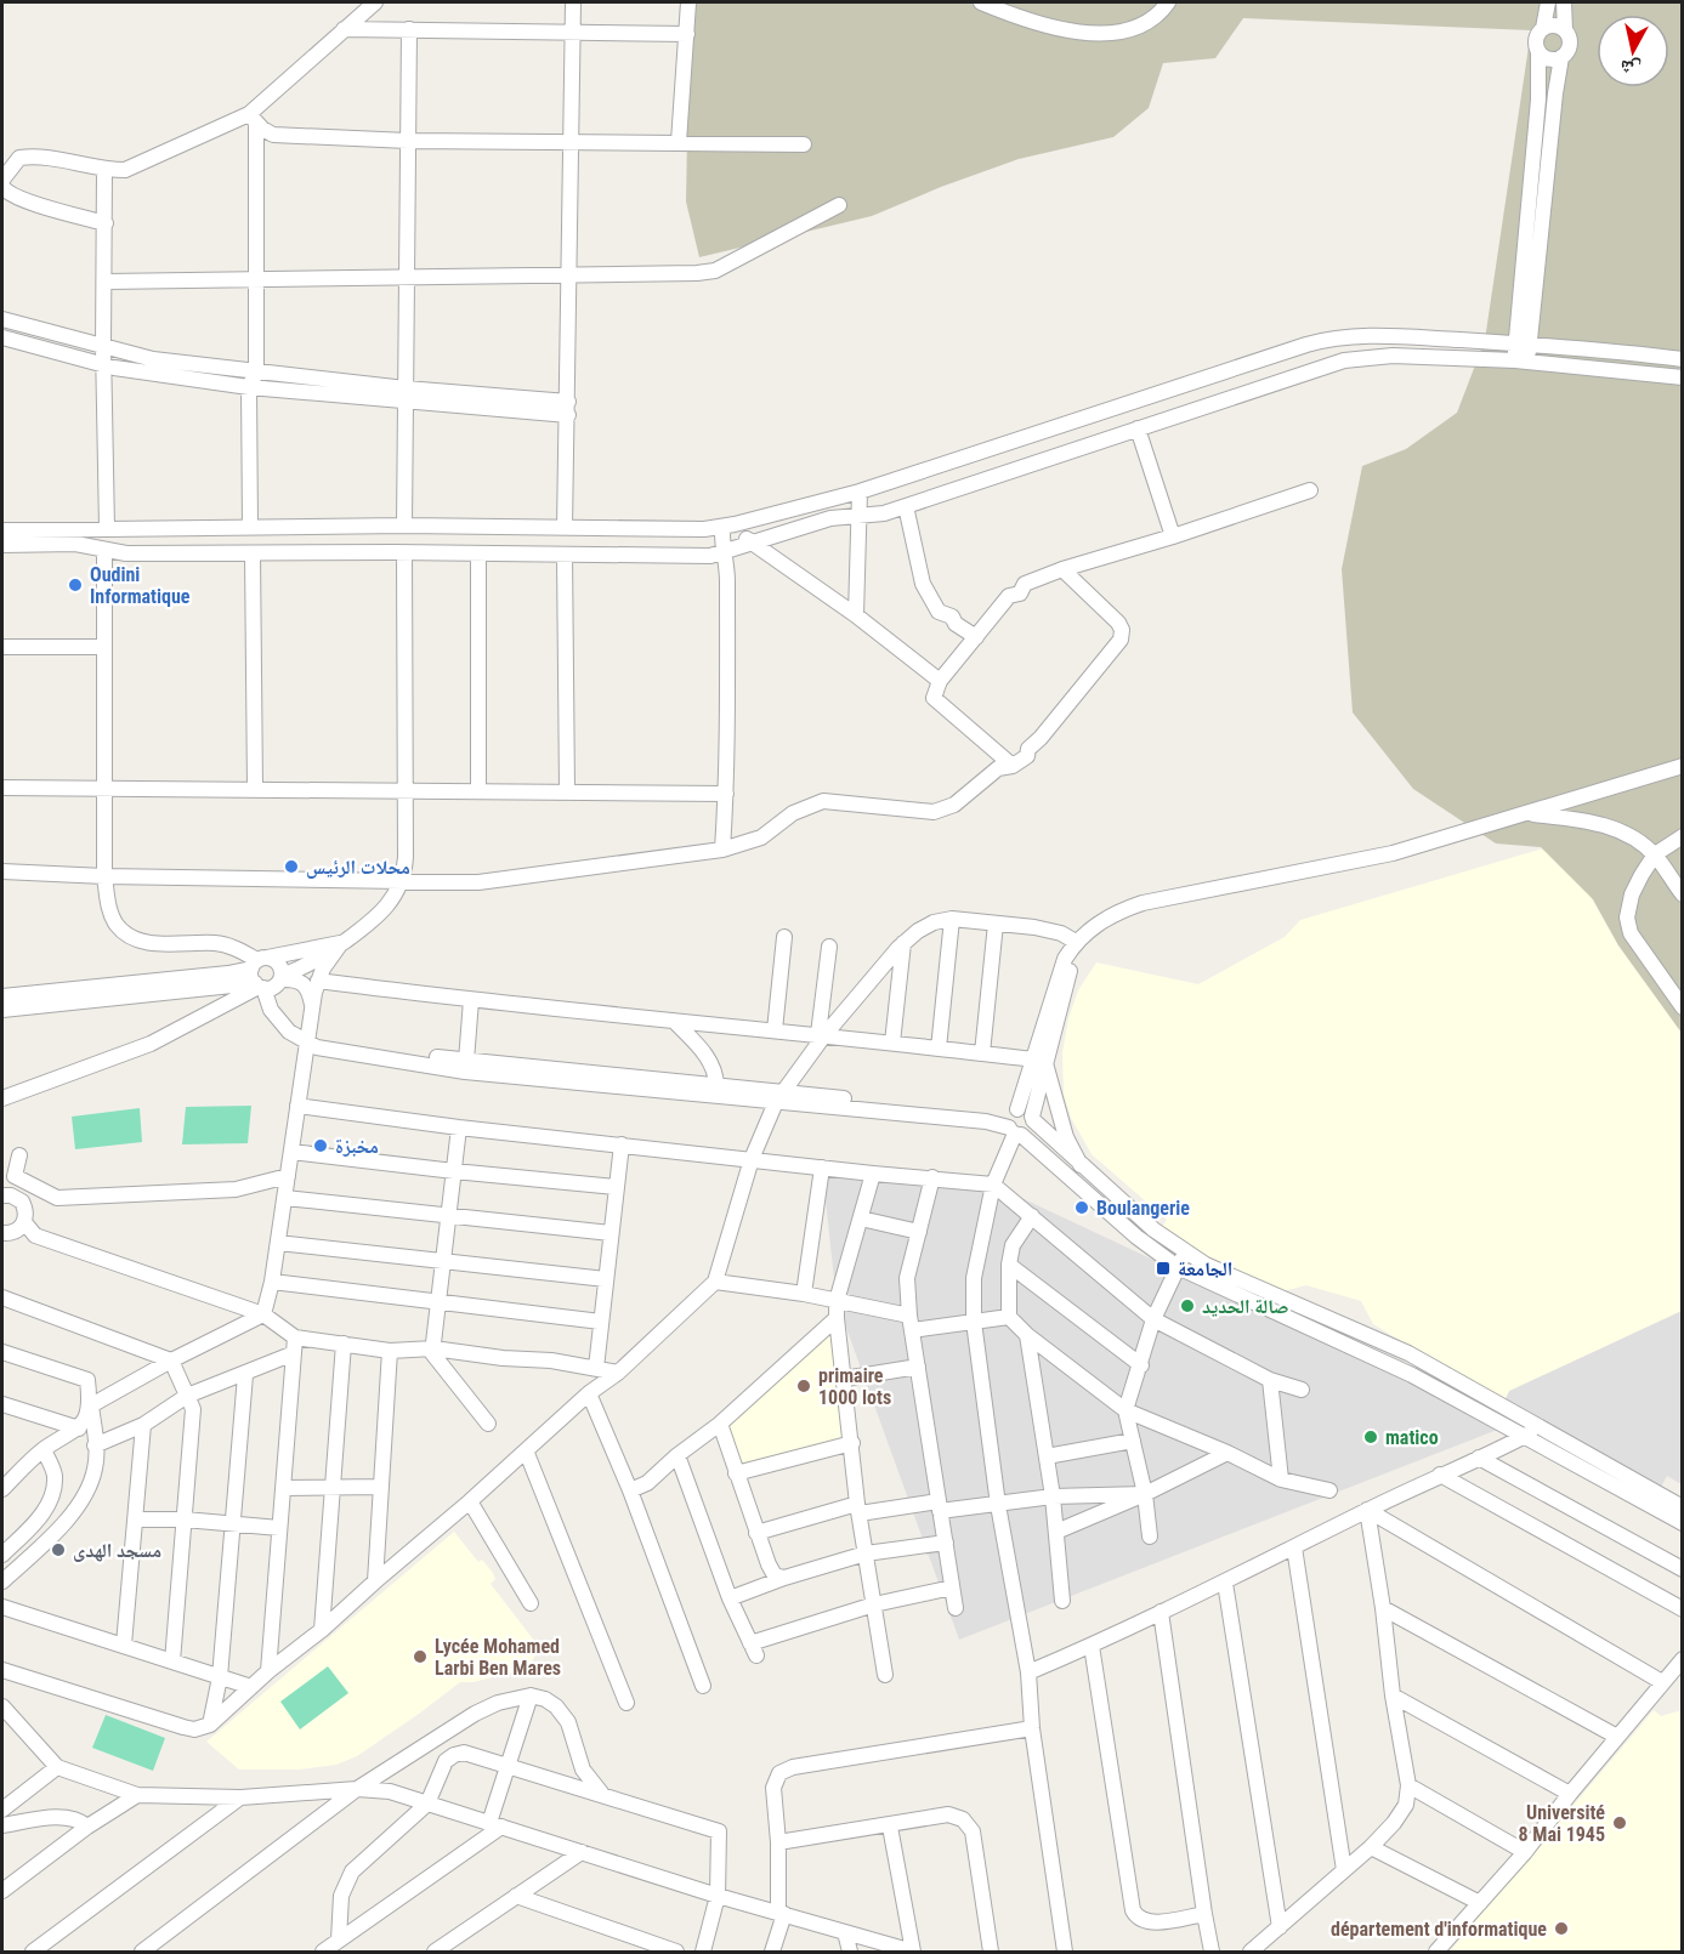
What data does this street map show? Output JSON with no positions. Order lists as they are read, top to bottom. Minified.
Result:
{"places":{"other":["Oudini Informatique","محلات الرئيس","مخبزة","Boulangerie","صالة الحديد","primaire 1000 lots","matico","مسجد الهدى","Lycée Mohamed Larbi Ben Mares","Université 8 Mai 1945","département d'informatique"],"transit":["الجامعة"]},"north":"bottom"}
